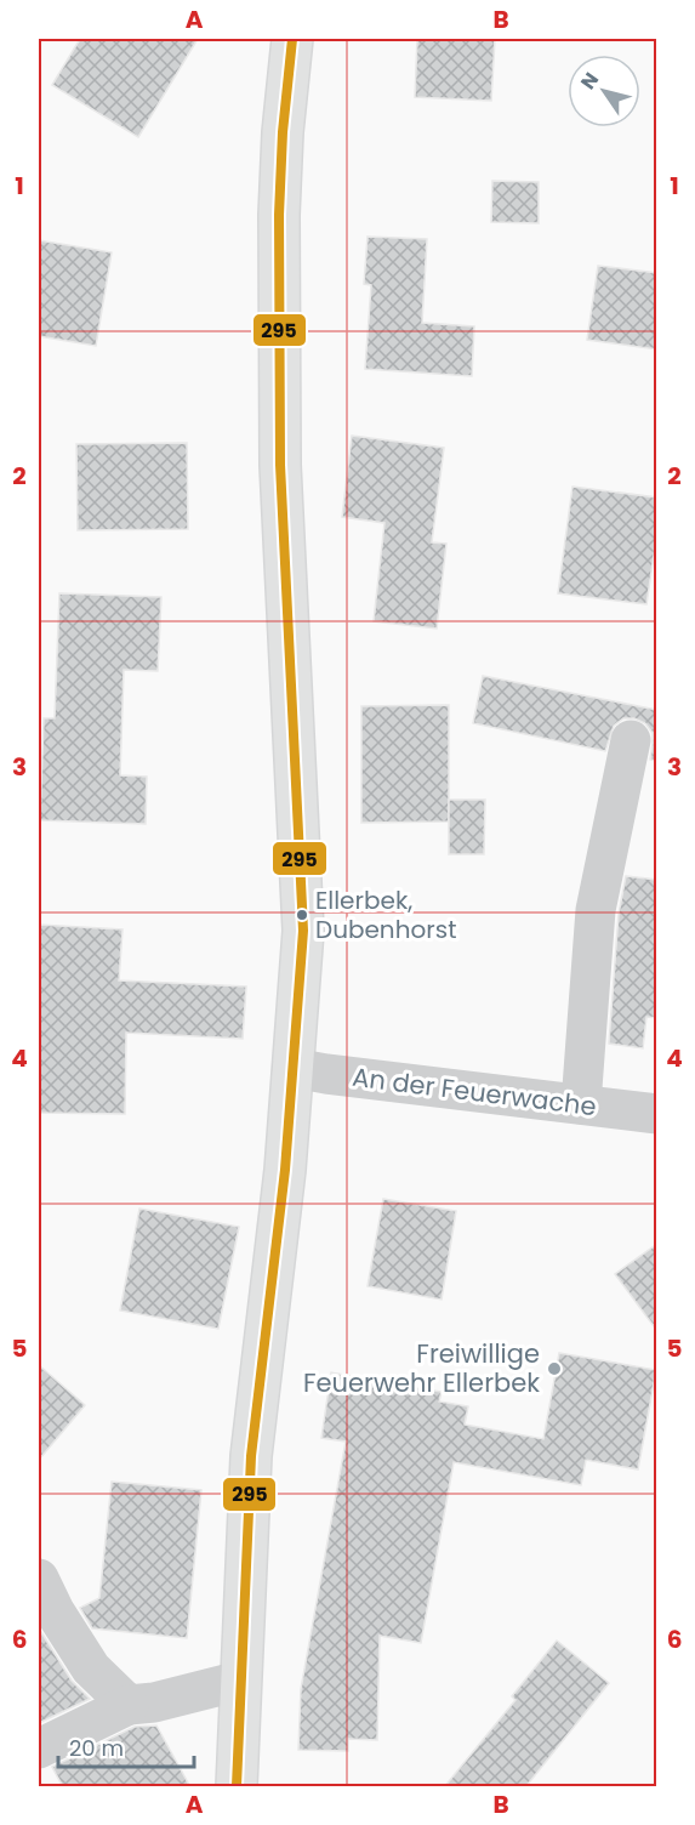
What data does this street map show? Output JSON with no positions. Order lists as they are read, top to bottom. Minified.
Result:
{"streets":{"street":["An der Feuerwache"]},"places":["Ellerbek, Dubenhorst","Freiwillige Feuerwehr Ellerbek"],"lines":["transit line 295"],"scale_bar":"20 m","north":"top left","grid":{"columns":["A","B"],"rows":["1","2","3","4","5","6"]}}
